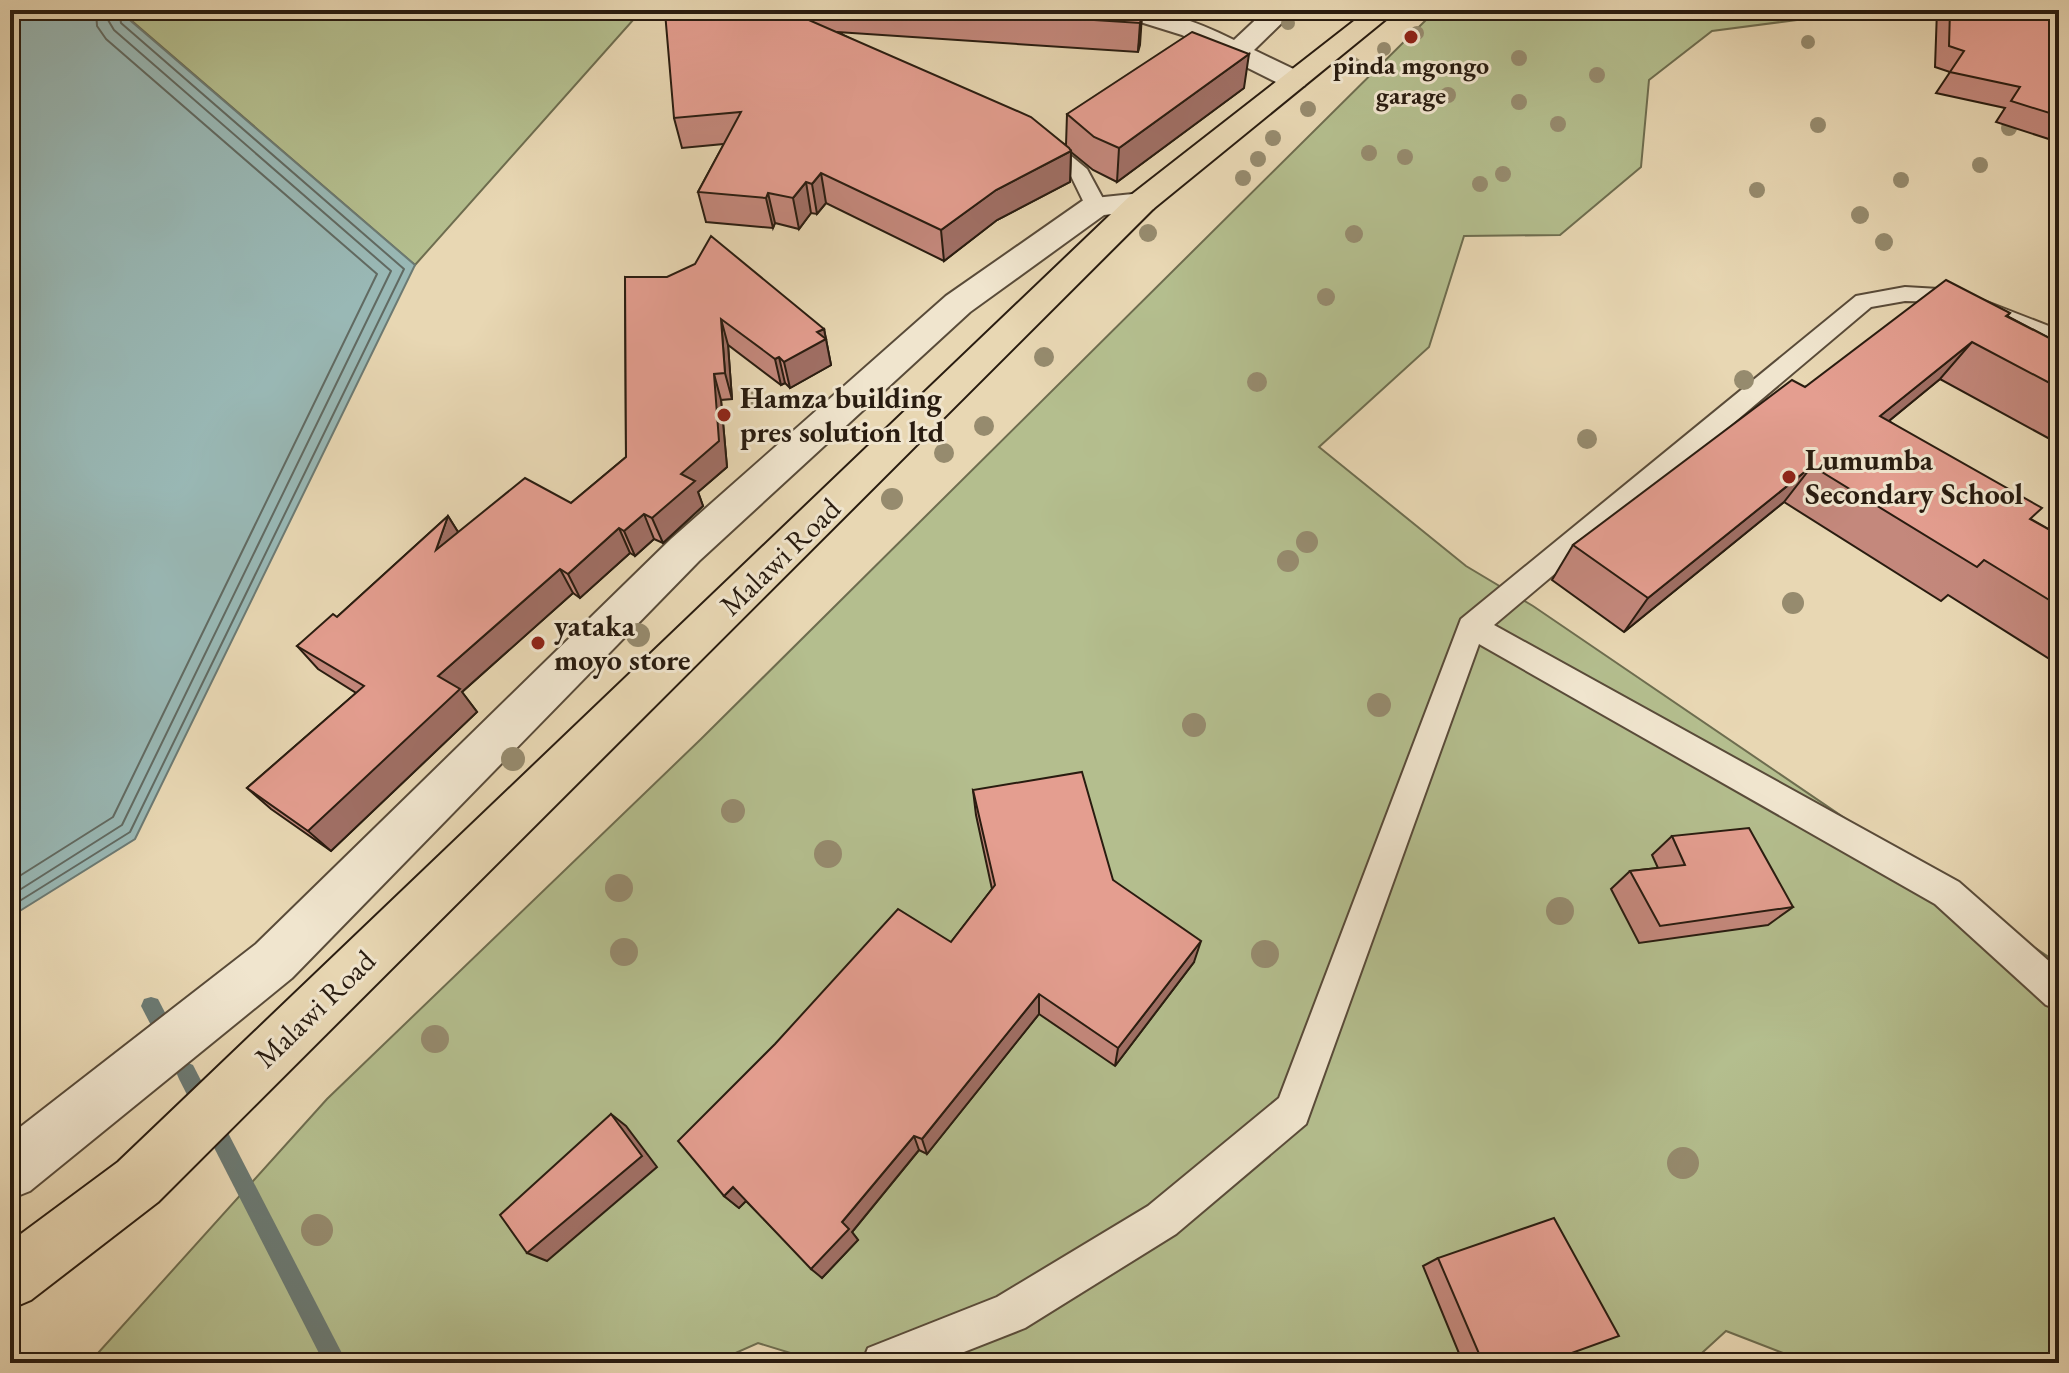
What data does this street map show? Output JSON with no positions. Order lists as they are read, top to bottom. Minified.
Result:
{"streets":{"main road":["Malawi Road"]},"places":["pinda mgongo garage","Hamza building pres solution ltd","Lumumba Secondary School","yataka moyo store"]}
